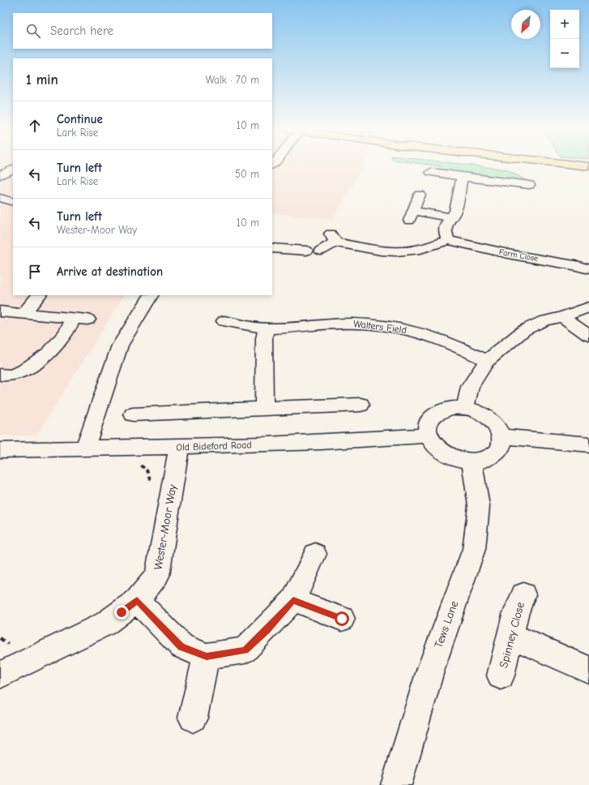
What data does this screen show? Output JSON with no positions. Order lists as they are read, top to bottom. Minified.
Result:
{"streets":{"street":["Farm Close","Walters Field","Old Bideford Road","Wester-Moor Way","Tews Lane","Spinney Close"]},"crossings":[["Old Bideford Road","Wester-Moor Way"],["Old Bideford Road","Tews Lane"]],"north":"bottom left","page":{"map_buttons":["+","−"],"search":"Search here","heading":["1 min","Walk · 70 m"],"list":[["Continue","Lark Rise","10 m"],["Turn left","Lark Rise","50 m"],["Turn left","Wester-Moor Way","10 m"],"Arrive at destination"]}}
